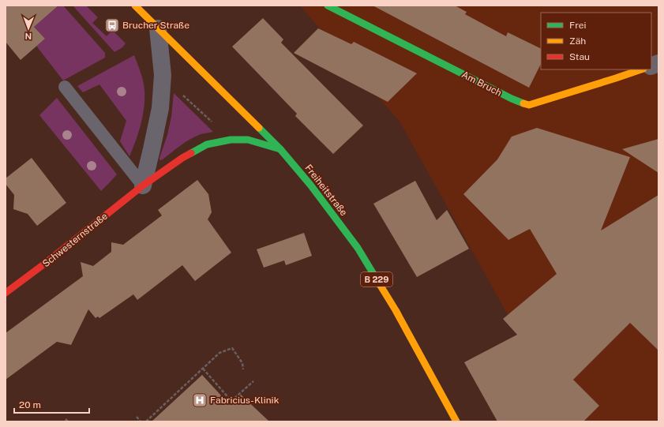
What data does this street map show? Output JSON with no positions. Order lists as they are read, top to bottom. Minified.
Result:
{"streets":{"street":["Am Bruch","Freiheitstraße","Schwesternstraße","B 229"]},"crossings":[["Freiheitstraße","Schwesternstraße"]],"places":{"bus stop":["Brucher Straße"],"hospital":["Fabricius-Klinik"]},"legend":["Frei","Zäh","Stau"],"scale_bar":"20 m","north":"bottom"}
